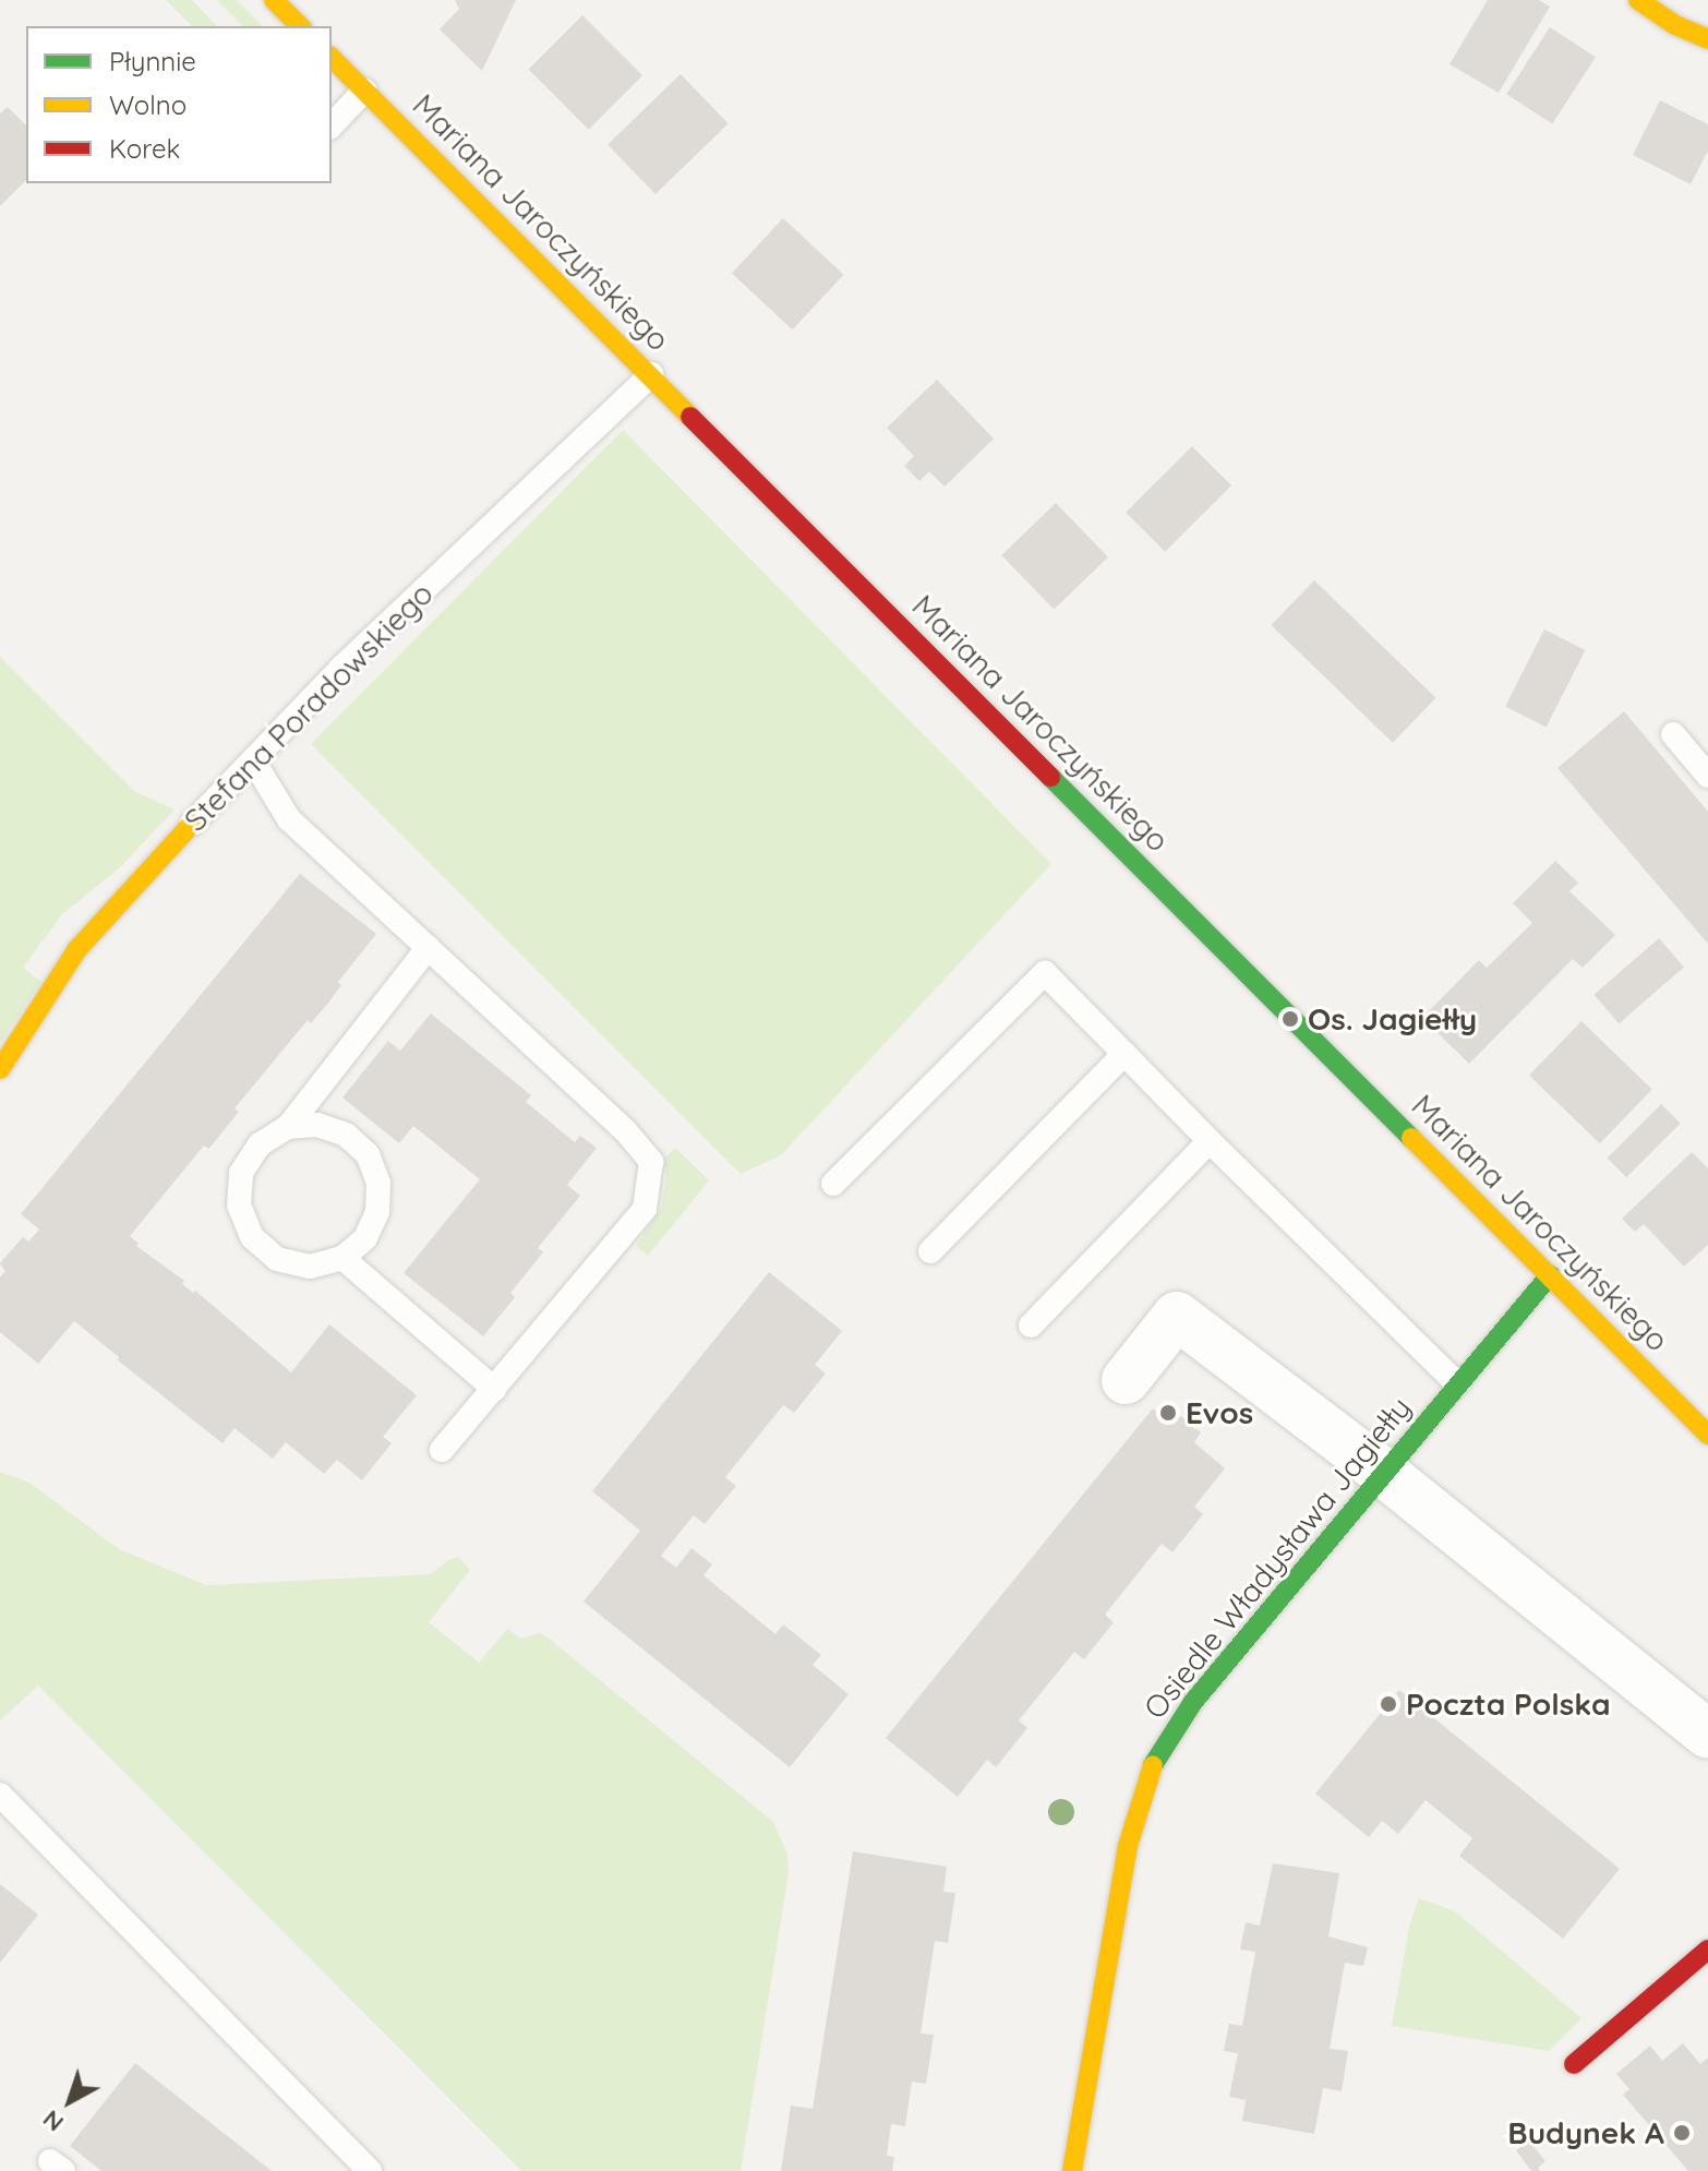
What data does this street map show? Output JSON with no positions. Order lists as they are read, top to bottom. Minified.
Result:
{"streets":{"street":["Mariana Jaroczyńskiego","Stefana Poradowskiego","Osiedle Władysława Jagiełły"]},"crossings":[["Mariana Jaroczyńskiego","Stefana Poradowskiego"],["Mariana Jaroczyńskiego","Osiedle Władysława Jagiełły"]],"places":["Os. Jagiełły","Evos","Poczta Polska","Budynek A"],"legend":["Płynnie","Wolno","Korek"],"north":"bottom left"}
